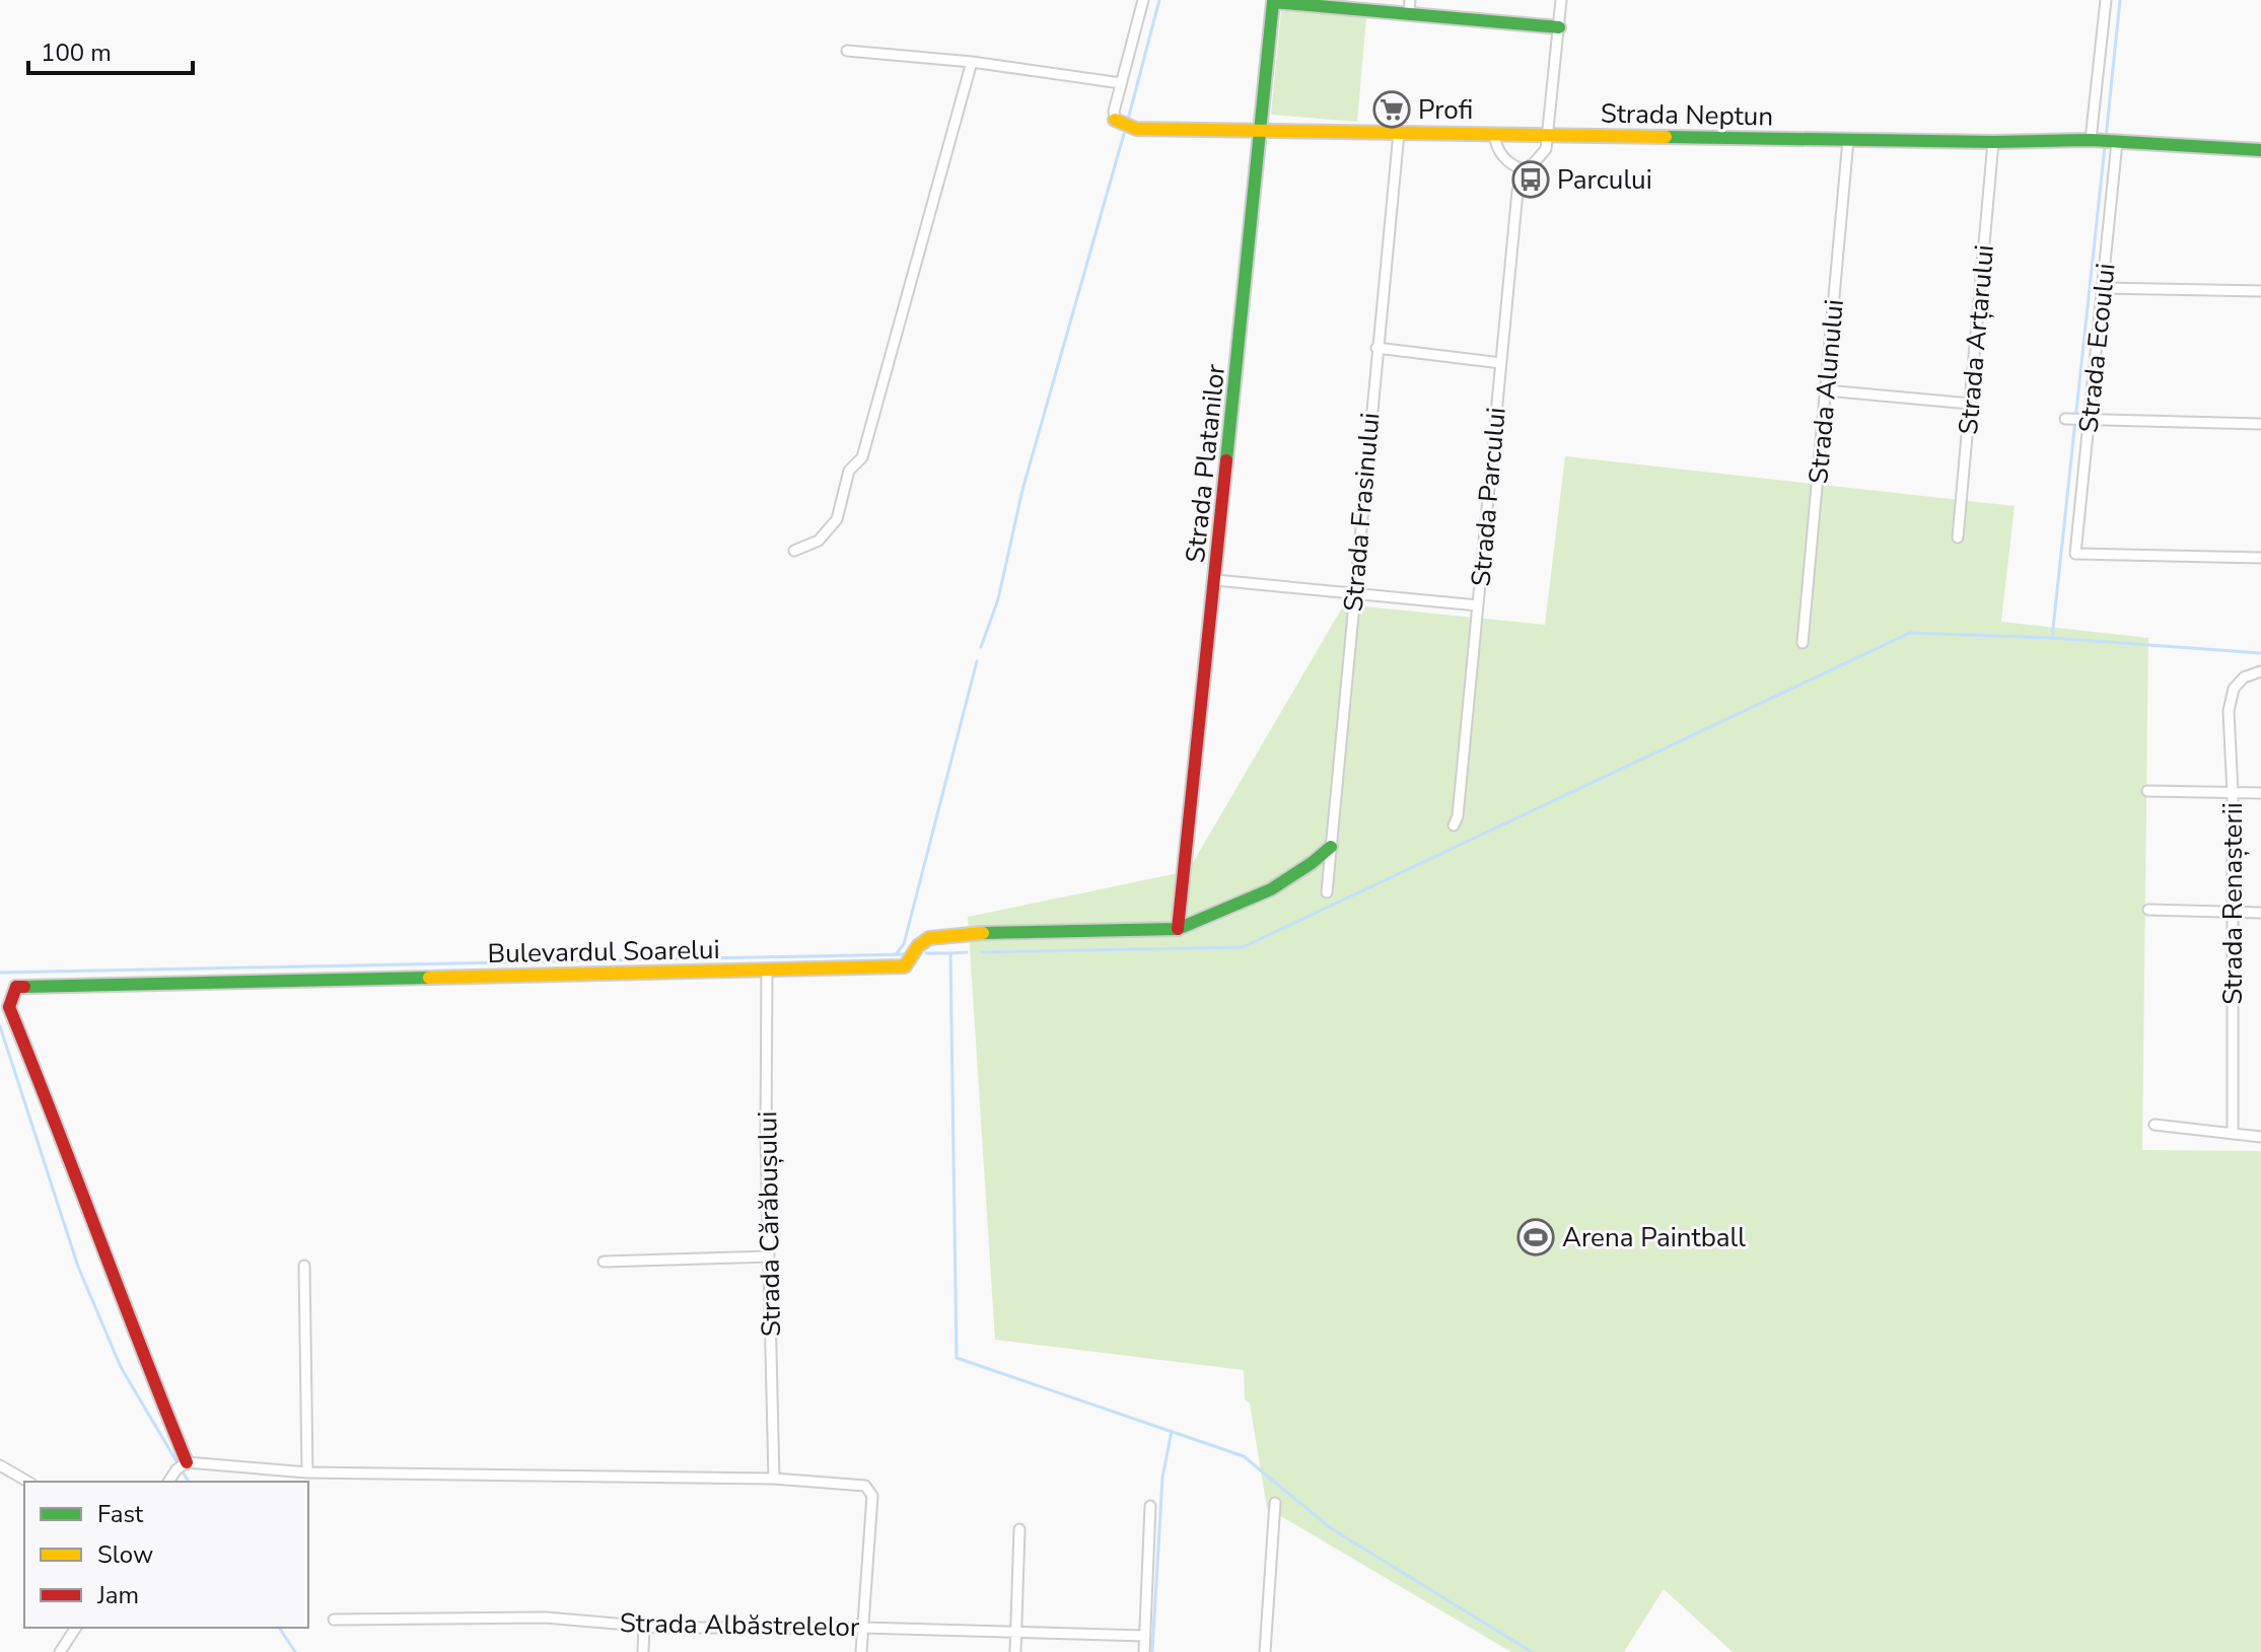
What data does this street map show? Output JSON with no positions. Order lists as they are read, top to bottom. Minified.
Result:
{"streets":{"street":["Strada Neptun","Strada Arțarului","Strada Ecoului","Strada Alunului","Strada Platanilor","Strada Parcului","Strada Frasinului","Strada Renașterii","Bulevardul Soarelui","Strada Cărăbușului","Strada Albăstrelelor"]},"crossings":[["Strada Neptun","Strada Arțarului"],["Strada Neptun","Strada Ecoului"],["Strada Neptun","Strada Alunului"],["Strada Neptun","Strada Platanilor"],["Strada Neptun","Strada Parcului"],["Strada Neptun","Strada Frasinului"],["Strada Platanilor","Bulevardul Soarelui"],["Bulevardul Soarelui","Strada Cărăbușului"]],"places":{"supermarket":["Profi"],"bus stop":["Parcului"],"sports":["Arena Paintball"]},"legend":["Fast","Slow","Jam"],"scale_bar":"100 m"}
